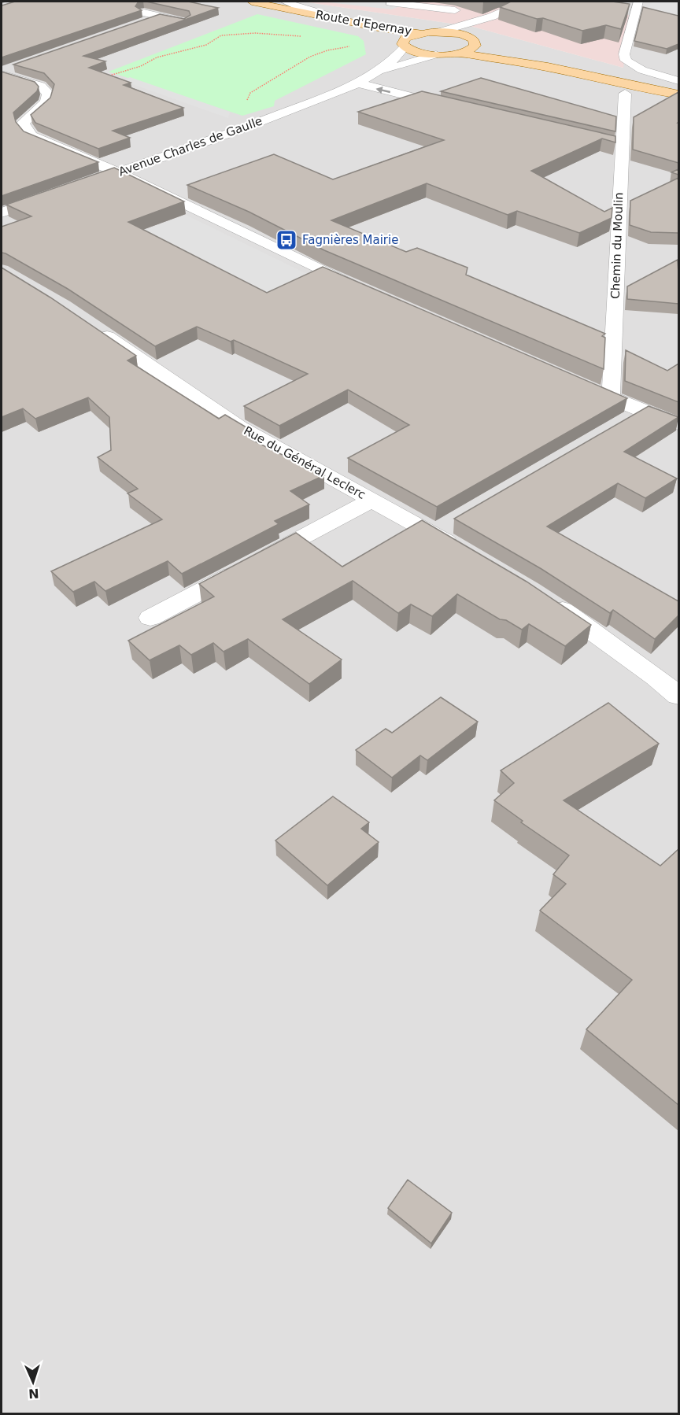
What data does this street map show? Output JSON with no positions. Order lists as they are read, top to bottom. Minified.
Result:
{"streets":{"main road":["Route d'Epernay"],"street":["Avenue Charles de Gaulle","Chemin du Moulin","Rue du Général Leclerc"]},"crossings":[["Route d'Epernay","Avenue Charles de Gaulle"]],"places":{"bus stop":["Fagnières Mairie"]},"north":"bottom"}
